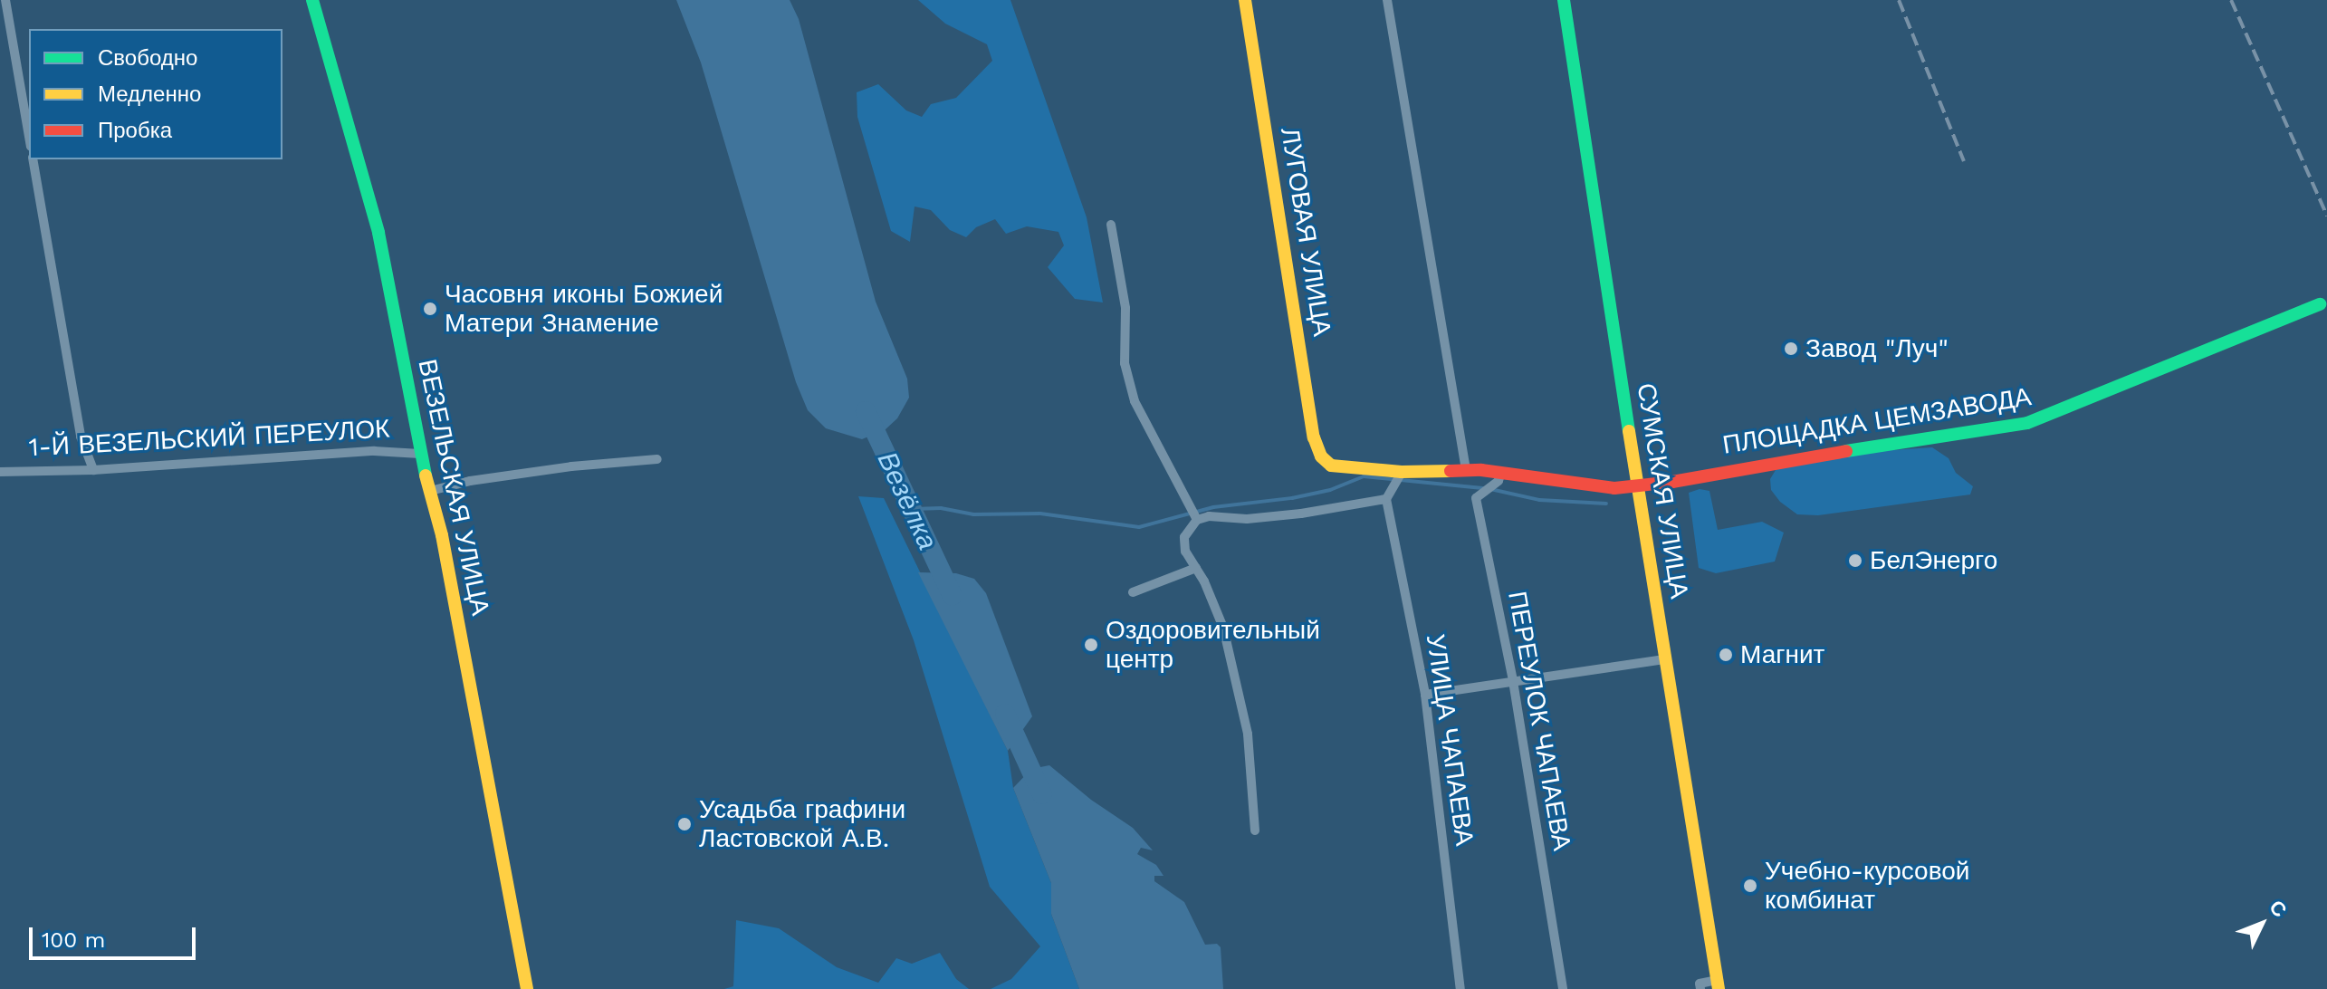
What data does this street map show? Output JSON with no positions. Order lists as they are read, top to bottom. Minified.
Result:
{"streets":{"street":["ЛУГОВАЯ УЛИЦА","ПЛОЩАДКА ЦЕМЗАВОДА","1-Й ВЕЗЕЛЬСКИЙ ПЕРЕУЛОК","ВЕЗЕЛЬСКАЯ УЛИЦА","СУМСКАЯ УЛИЦА","ПЕРЕУЛОК ЧАПАЕВА","УЛИЦА ЧАПАЕВА"]},"crossings":[["ПЛОЩАДКА ЦЕМЗАВОДА","СУМСКАЯ УЛИЦА"],["1-Й ВЕЗЕЛЬСКИЙ ПЕРЕУЛОК","ВЕЗЕЛЬСКАЯ УЛИЦА"]],"water":["Везёлка"],"places":["Часовня иконы Божией Матери Знамение","Завод \"Луч\"","БелЭнерго","Оздоровительный центр","Магнит","Усадьба графини Ластовской А.В.","Учебно-курсовой комбинат"],"legend":["Свободно","Медленно","Пробка"],"scale_bar":"100 m","north":"top right"}
